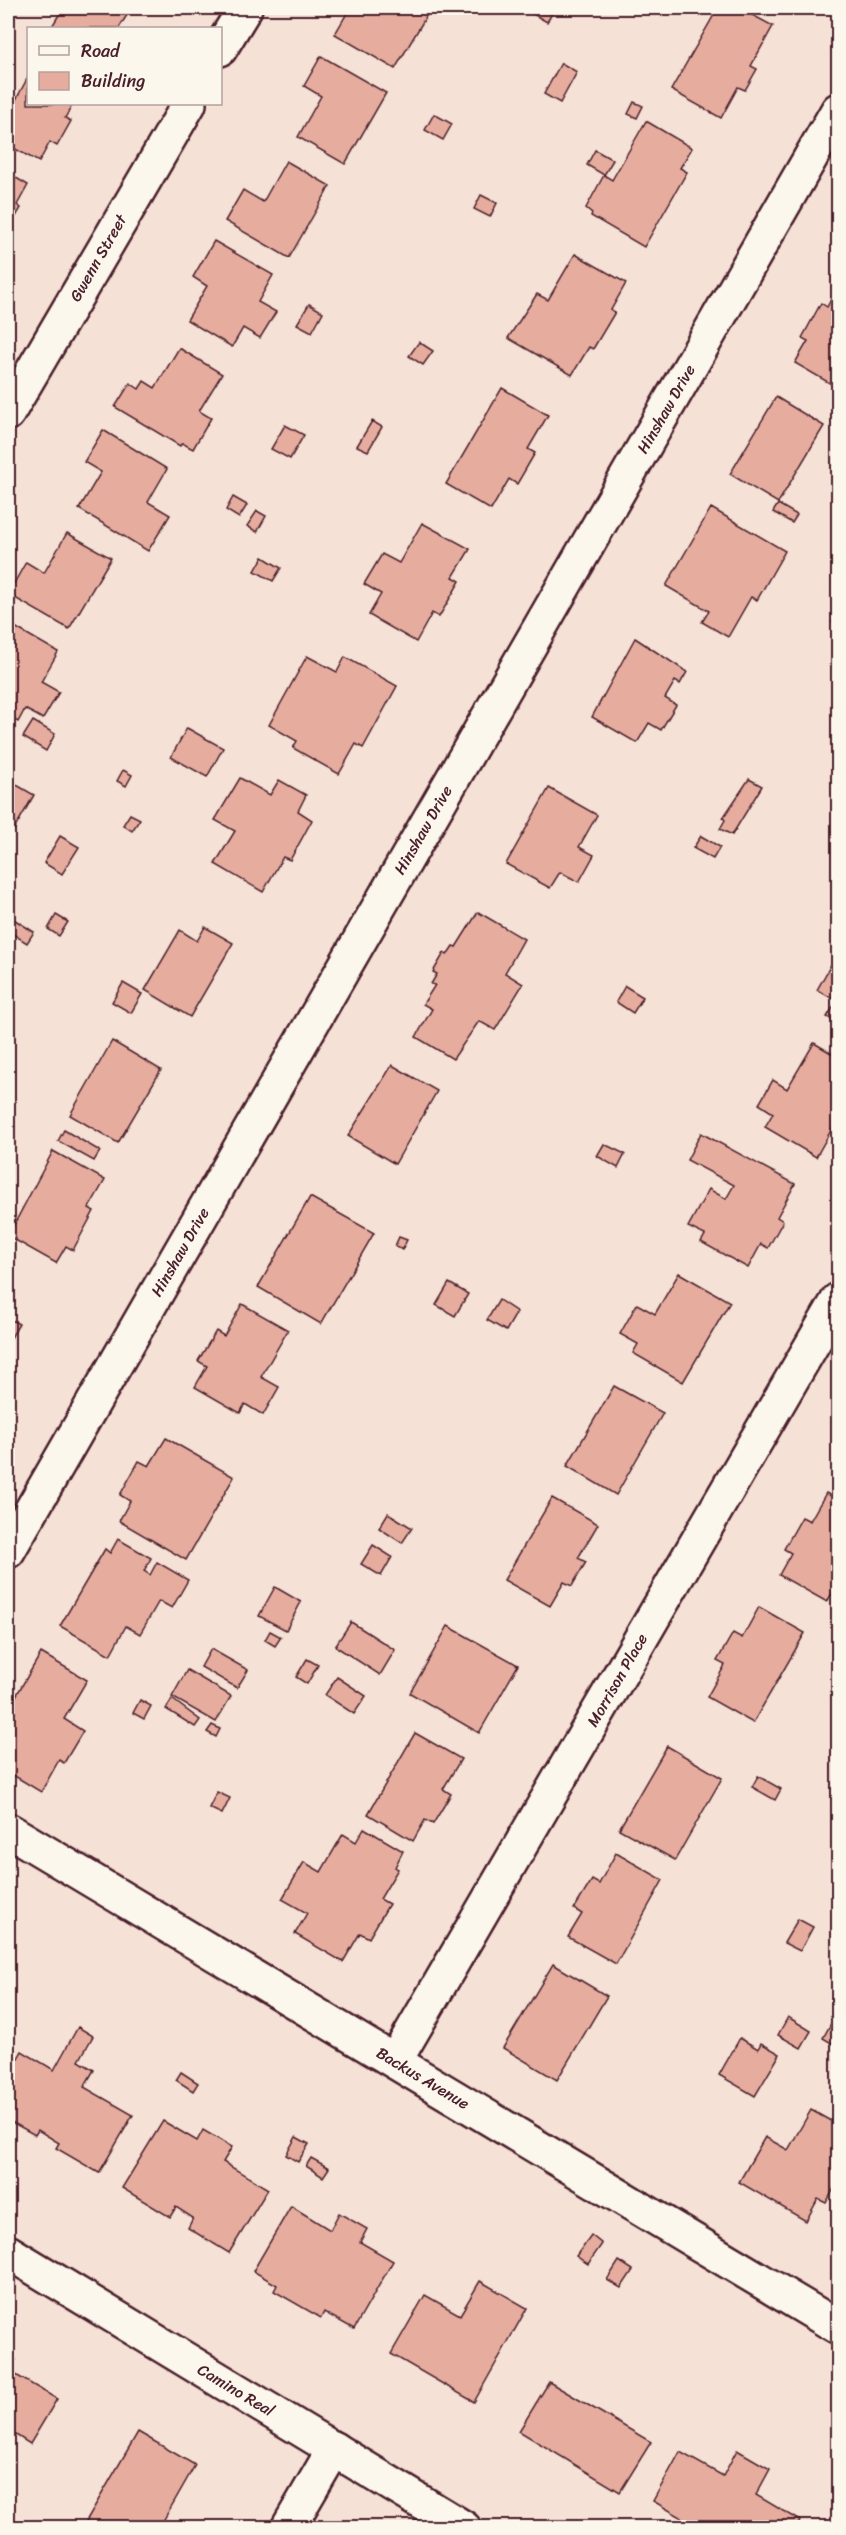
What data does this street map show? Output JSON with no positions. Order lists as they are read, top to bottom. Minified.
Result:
{"streets":{"street":["Gwenn Street","Hinshaw Drive","Morrison Place","Backus Avenue","Camino Real"]},"crossings":[["Morrison Place","Backus Avenue"]],"legend":["Road","Building"]}
